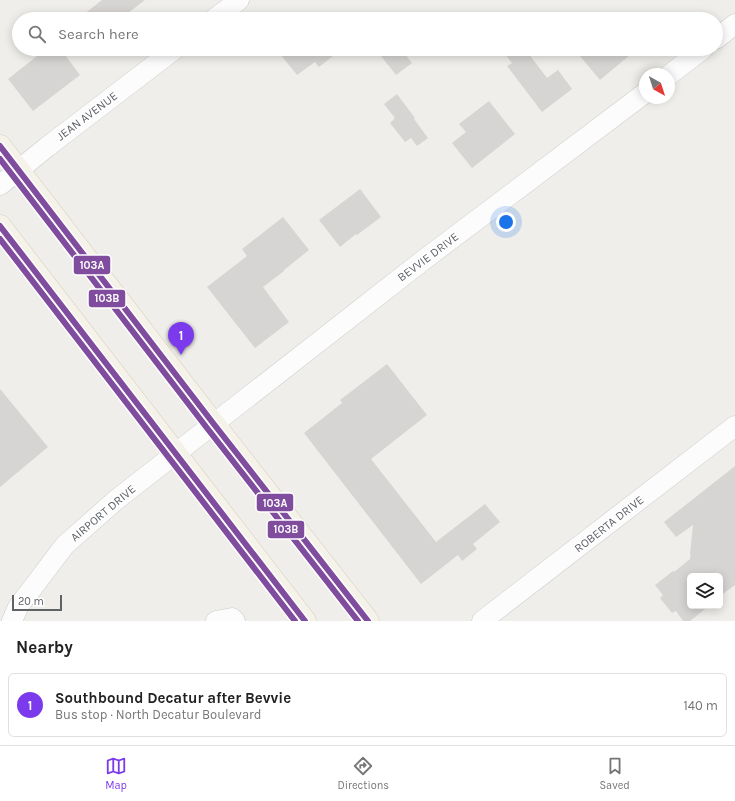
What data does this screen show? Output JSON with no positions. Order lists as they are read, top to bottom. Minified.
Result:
{"streets":{"street":["JEAN AVENUE","BEVVIE DRIVE","AIRPORT DRIVE","ROBERTA DRIVE"]},"crossings":[["BEVVIE DRIVE","AIRPORT DRIVE"]],"lines":["transit line 103A","transit line 103B"],"scale_bar":"20 m","north":"bottom right","page":{"search":"Search here","pins":"1","scale":"20 m","heading":"Nearby","list":[{"mark":"1","name":"Southbound Decatur after Bevvie","note":"Bus stop · North Decatur Boulevard","value":"140 m"}],"nav":["Map","Directions","Saved"]}}
